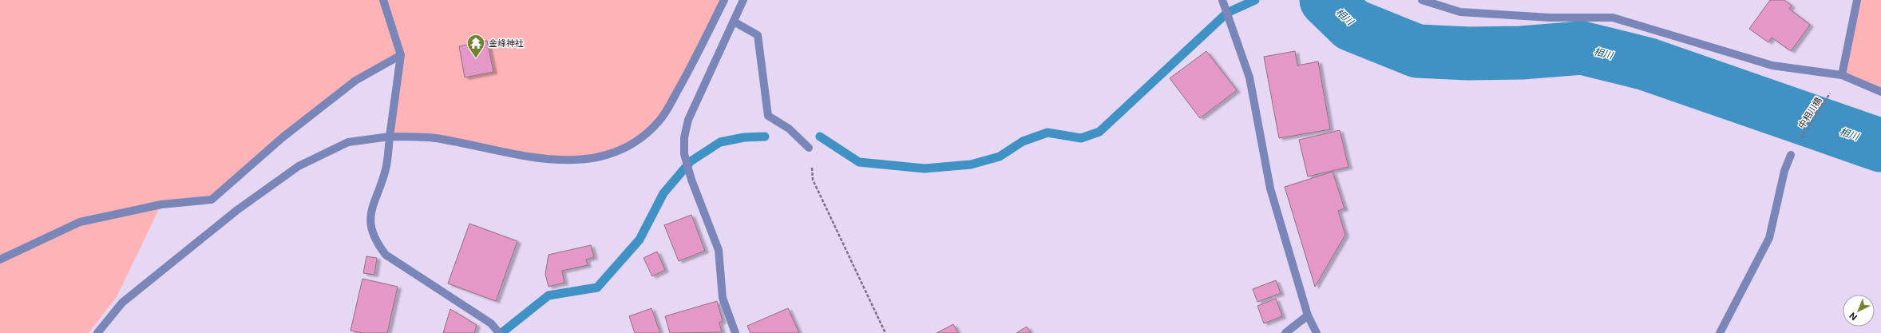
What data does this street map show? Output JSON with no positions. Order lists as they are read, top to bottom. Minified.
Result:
{"streets":{"path":["中相川橋"]},"water":["相川"],"places":{"temple":["金峰神社"]},"north":"bottom left"}
